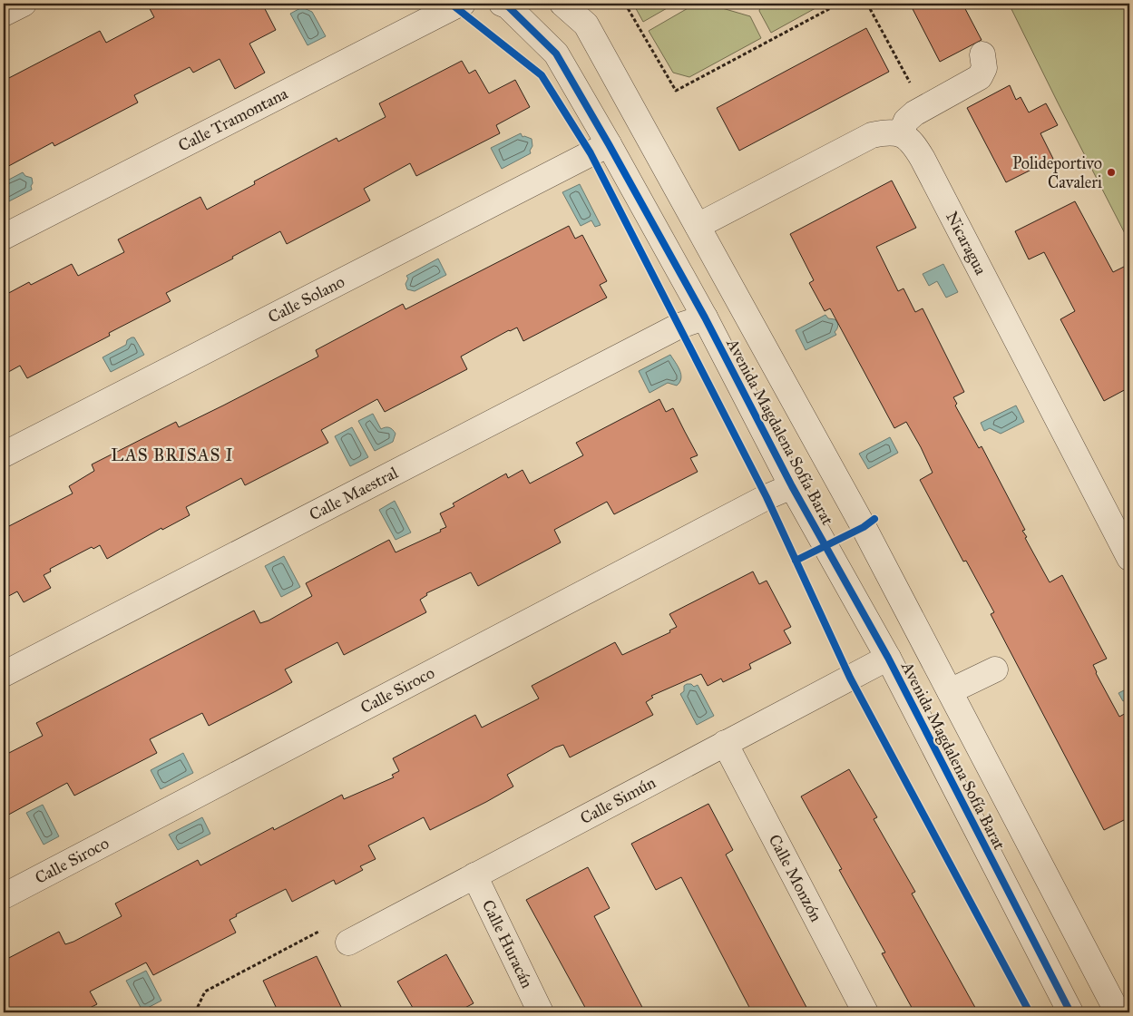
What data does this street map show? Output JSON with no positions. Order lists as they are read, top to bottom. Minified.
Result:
{"streets":{"street":["Calle Tramontana","Nicaragua","Calle Solano","Avenida Magdalena Sofía Barat","Calle Maestral","Calle Siroco","Calle Simún","Calle Monzón","Calle Huracán"]},"crossings":[["Calle Solano","Avenida Magdalena Sofía Barat"],["Avenida Magdalena Sofía Barat","Calle Maestral"],["Avenida Magdalena Sofía Barat","Calle Siroco"],["Avenida Magdalena Sofía Barat","Calle Simún"],["Calle Simún","Calle Monzón"],["Calle Simún","Calle Huracán"]],"districts":["LAS BRISAS I"],"places":["Polideportivo Cavaleri"]}
